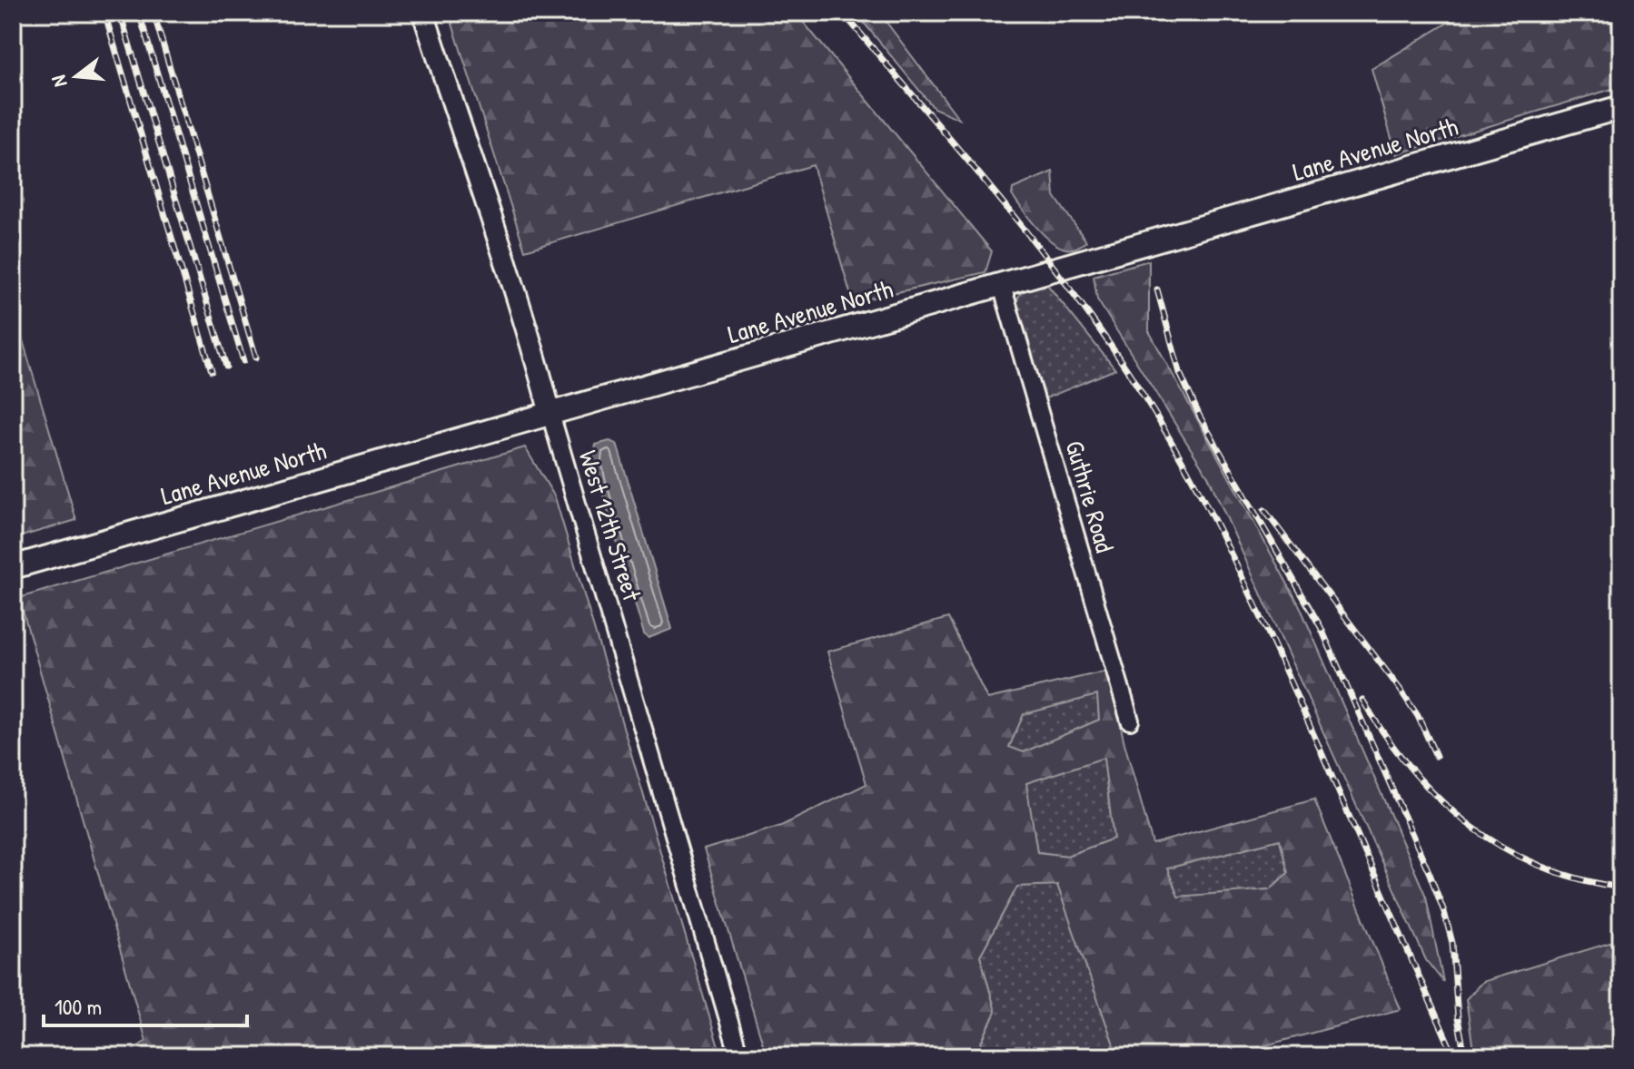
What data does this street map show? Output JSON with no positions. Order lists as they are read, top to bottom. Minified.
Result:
{"streets":{"main road":["Lane Avenue North"],"street":["Guthrie Road","West 12th Street"]},"crossings":[["Lane Avenue North","Guthrie Road"],["Lane Avenue North","West 12th Street"]],"scale_bar":"100 m","north":"left"}
